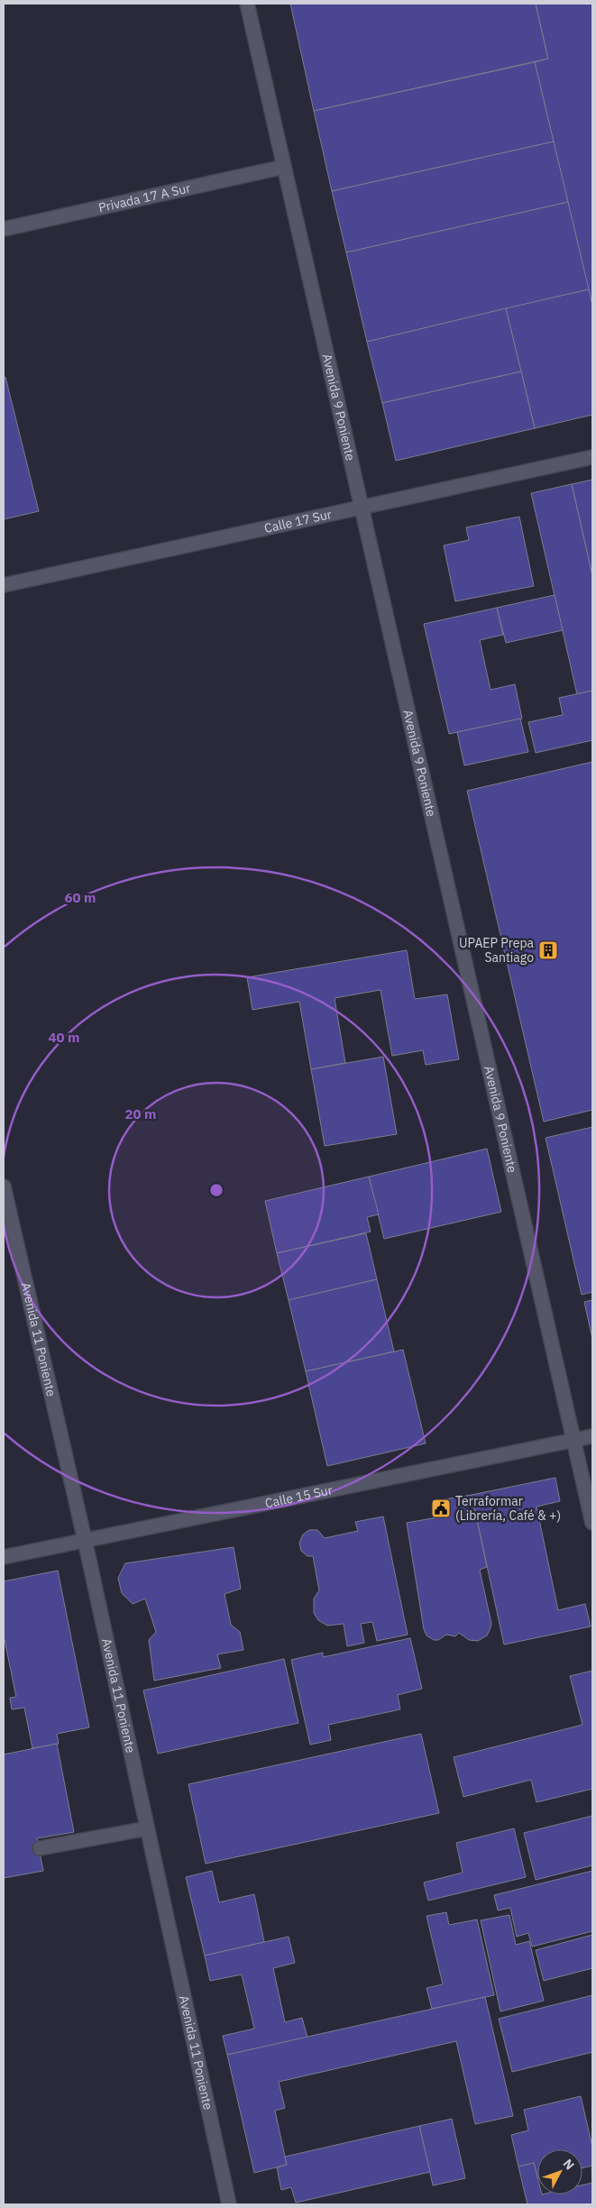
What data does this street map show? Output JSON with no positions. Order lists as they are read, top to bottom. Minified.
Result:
{"streets":{"street":["Privada 17 A Sur","Avenida 9 Poniente","Calle 17 Sur","Avenida 11 Poniente","Calle 15 Sur"]},"crossings":[["Privada 17 A Sur","Avenida 9 Poniente"],["Avenida 9 Poniente","Calle 17 Sur"],["Avenida 9 Poniente","Calle 15 Sur"],["Avenida 11 Poniente","Calle 15 Sur"]],"places":{"building":["UPAEP Prepa Santiago"],"public building":["Terraformar (Librería, Café & +)"]},"north":"top right","rings":["60 m","40 m","20 m"]}
